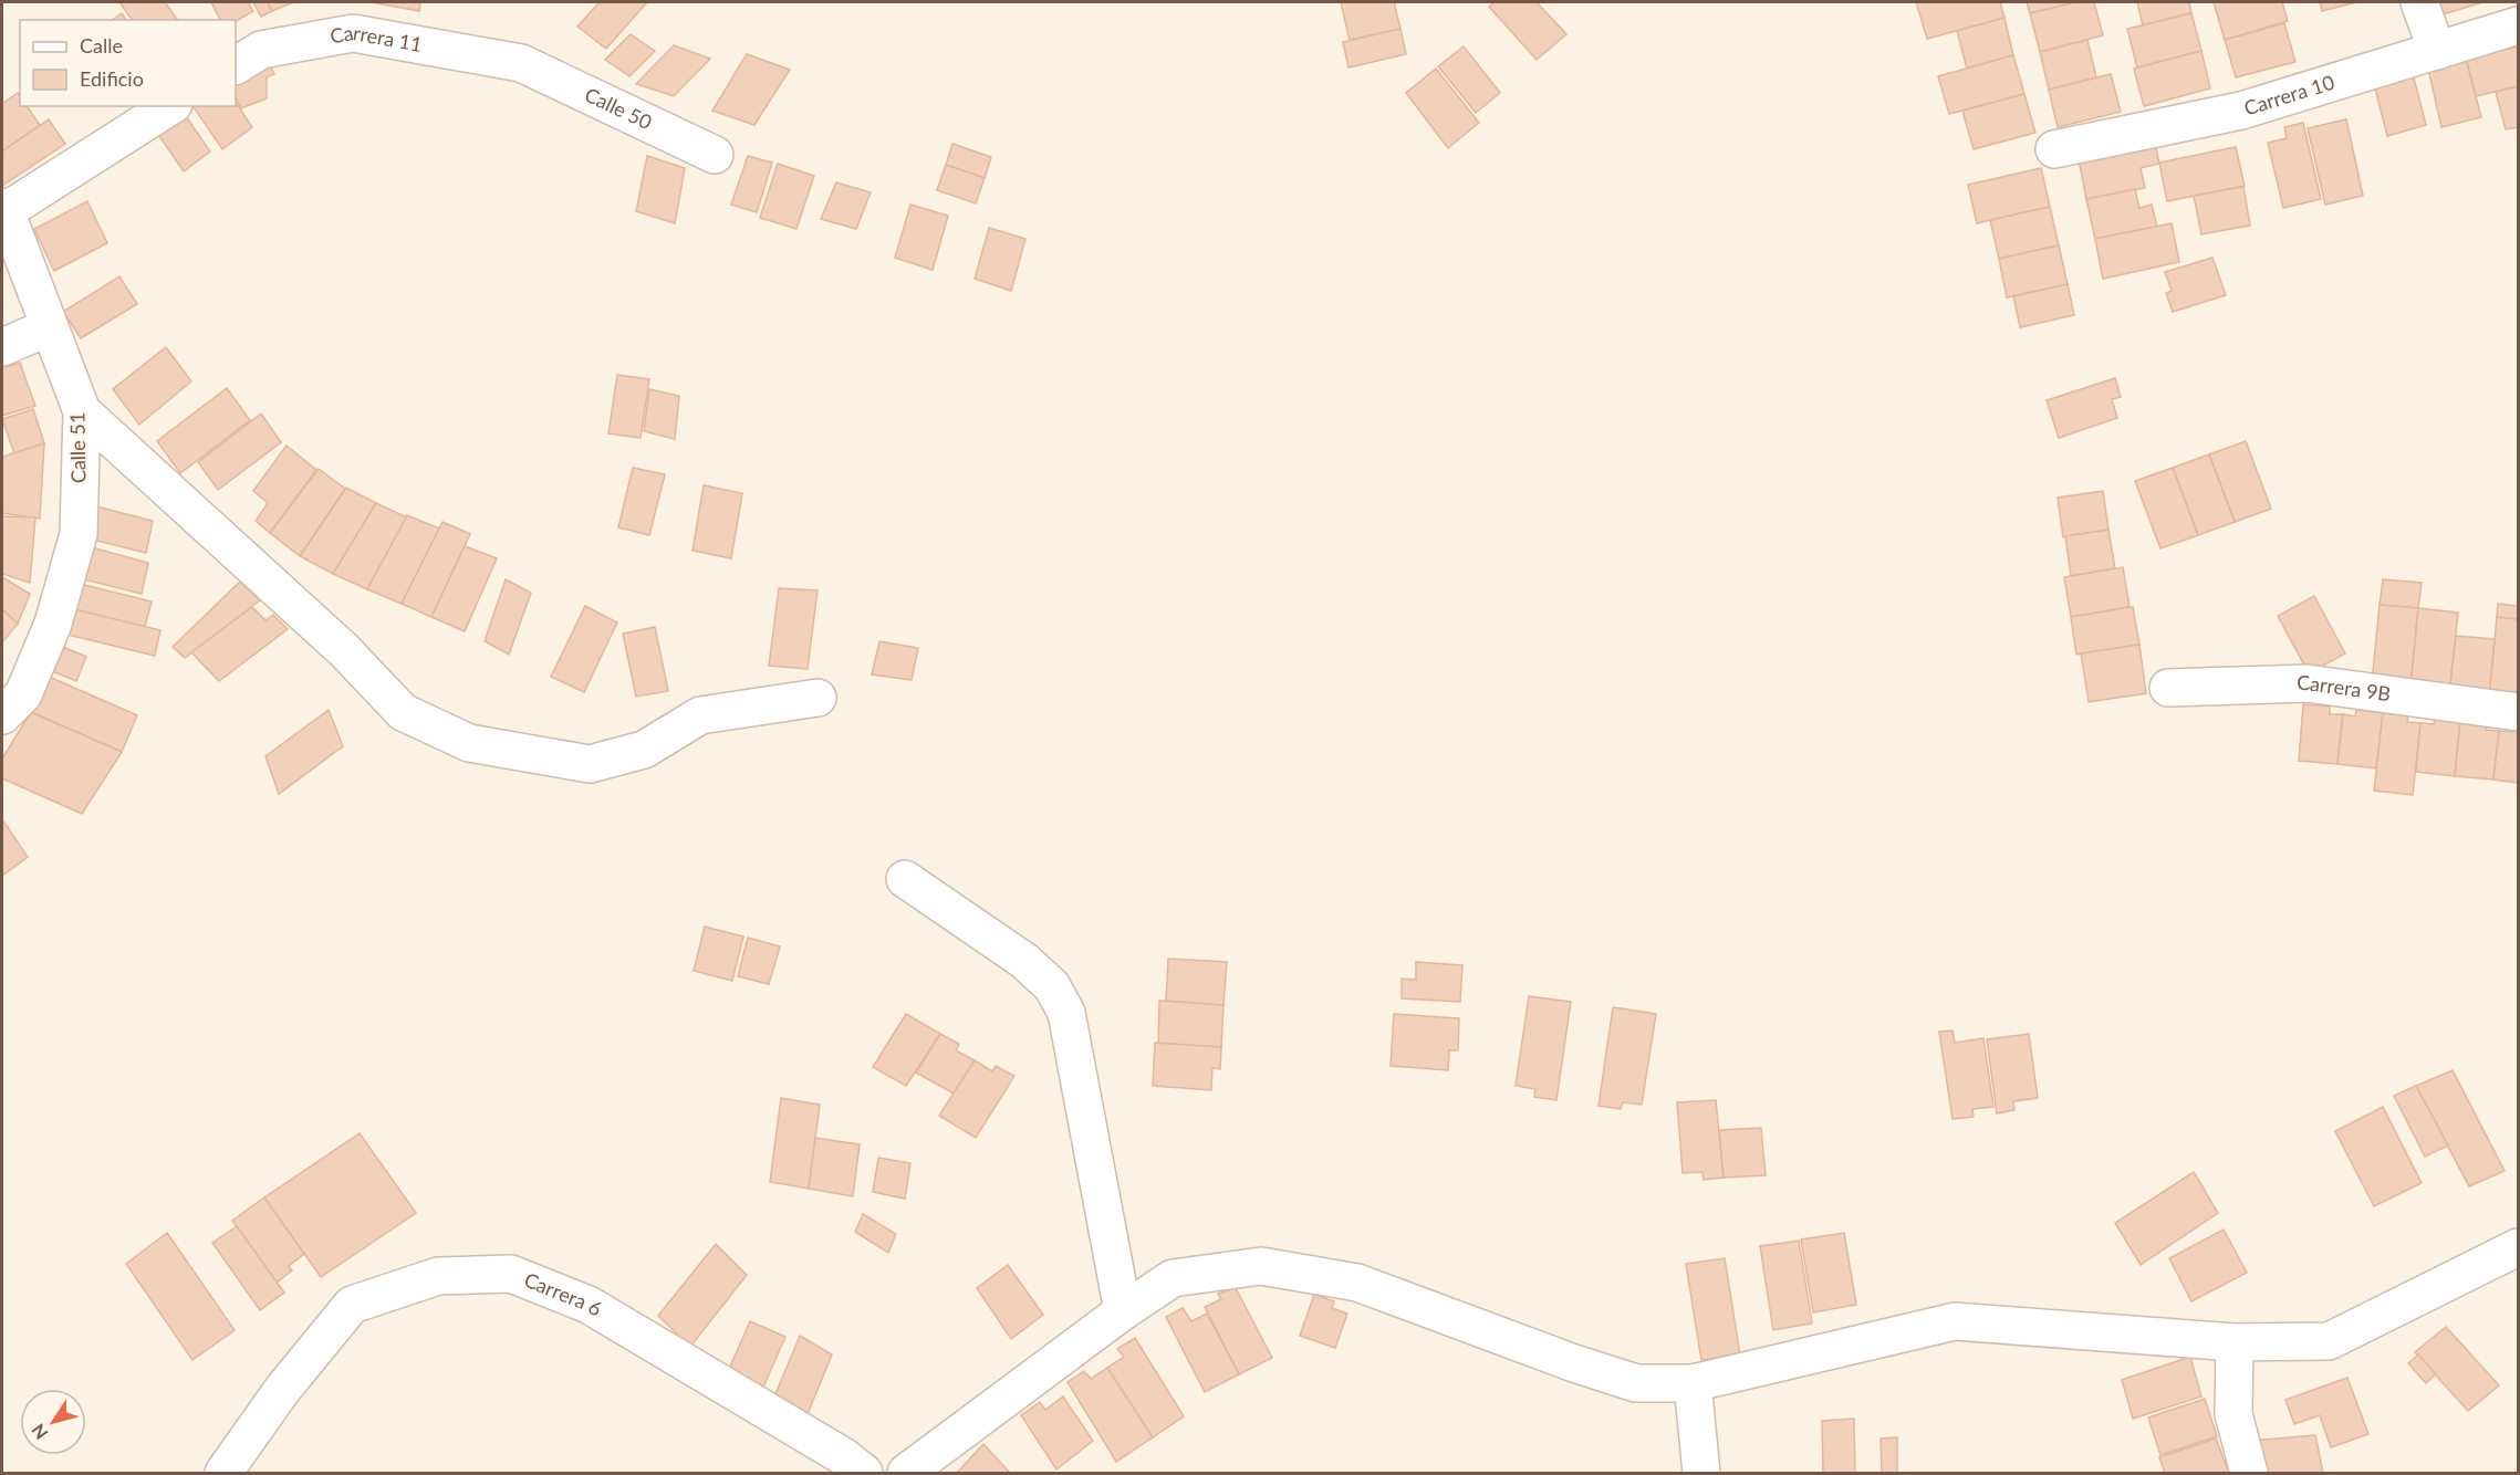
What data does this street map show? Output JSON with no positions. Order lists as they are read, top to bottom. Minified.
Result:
{"streets":{"street":["Carrera 11","Carrera 10","Calle 50","Calle 51","Carrera 9B","Carrera 6"]},"crossings":[["Carrera 11","Calle 50"]],"legend":["Calle","Edificio"],"north":"bottom left"}
